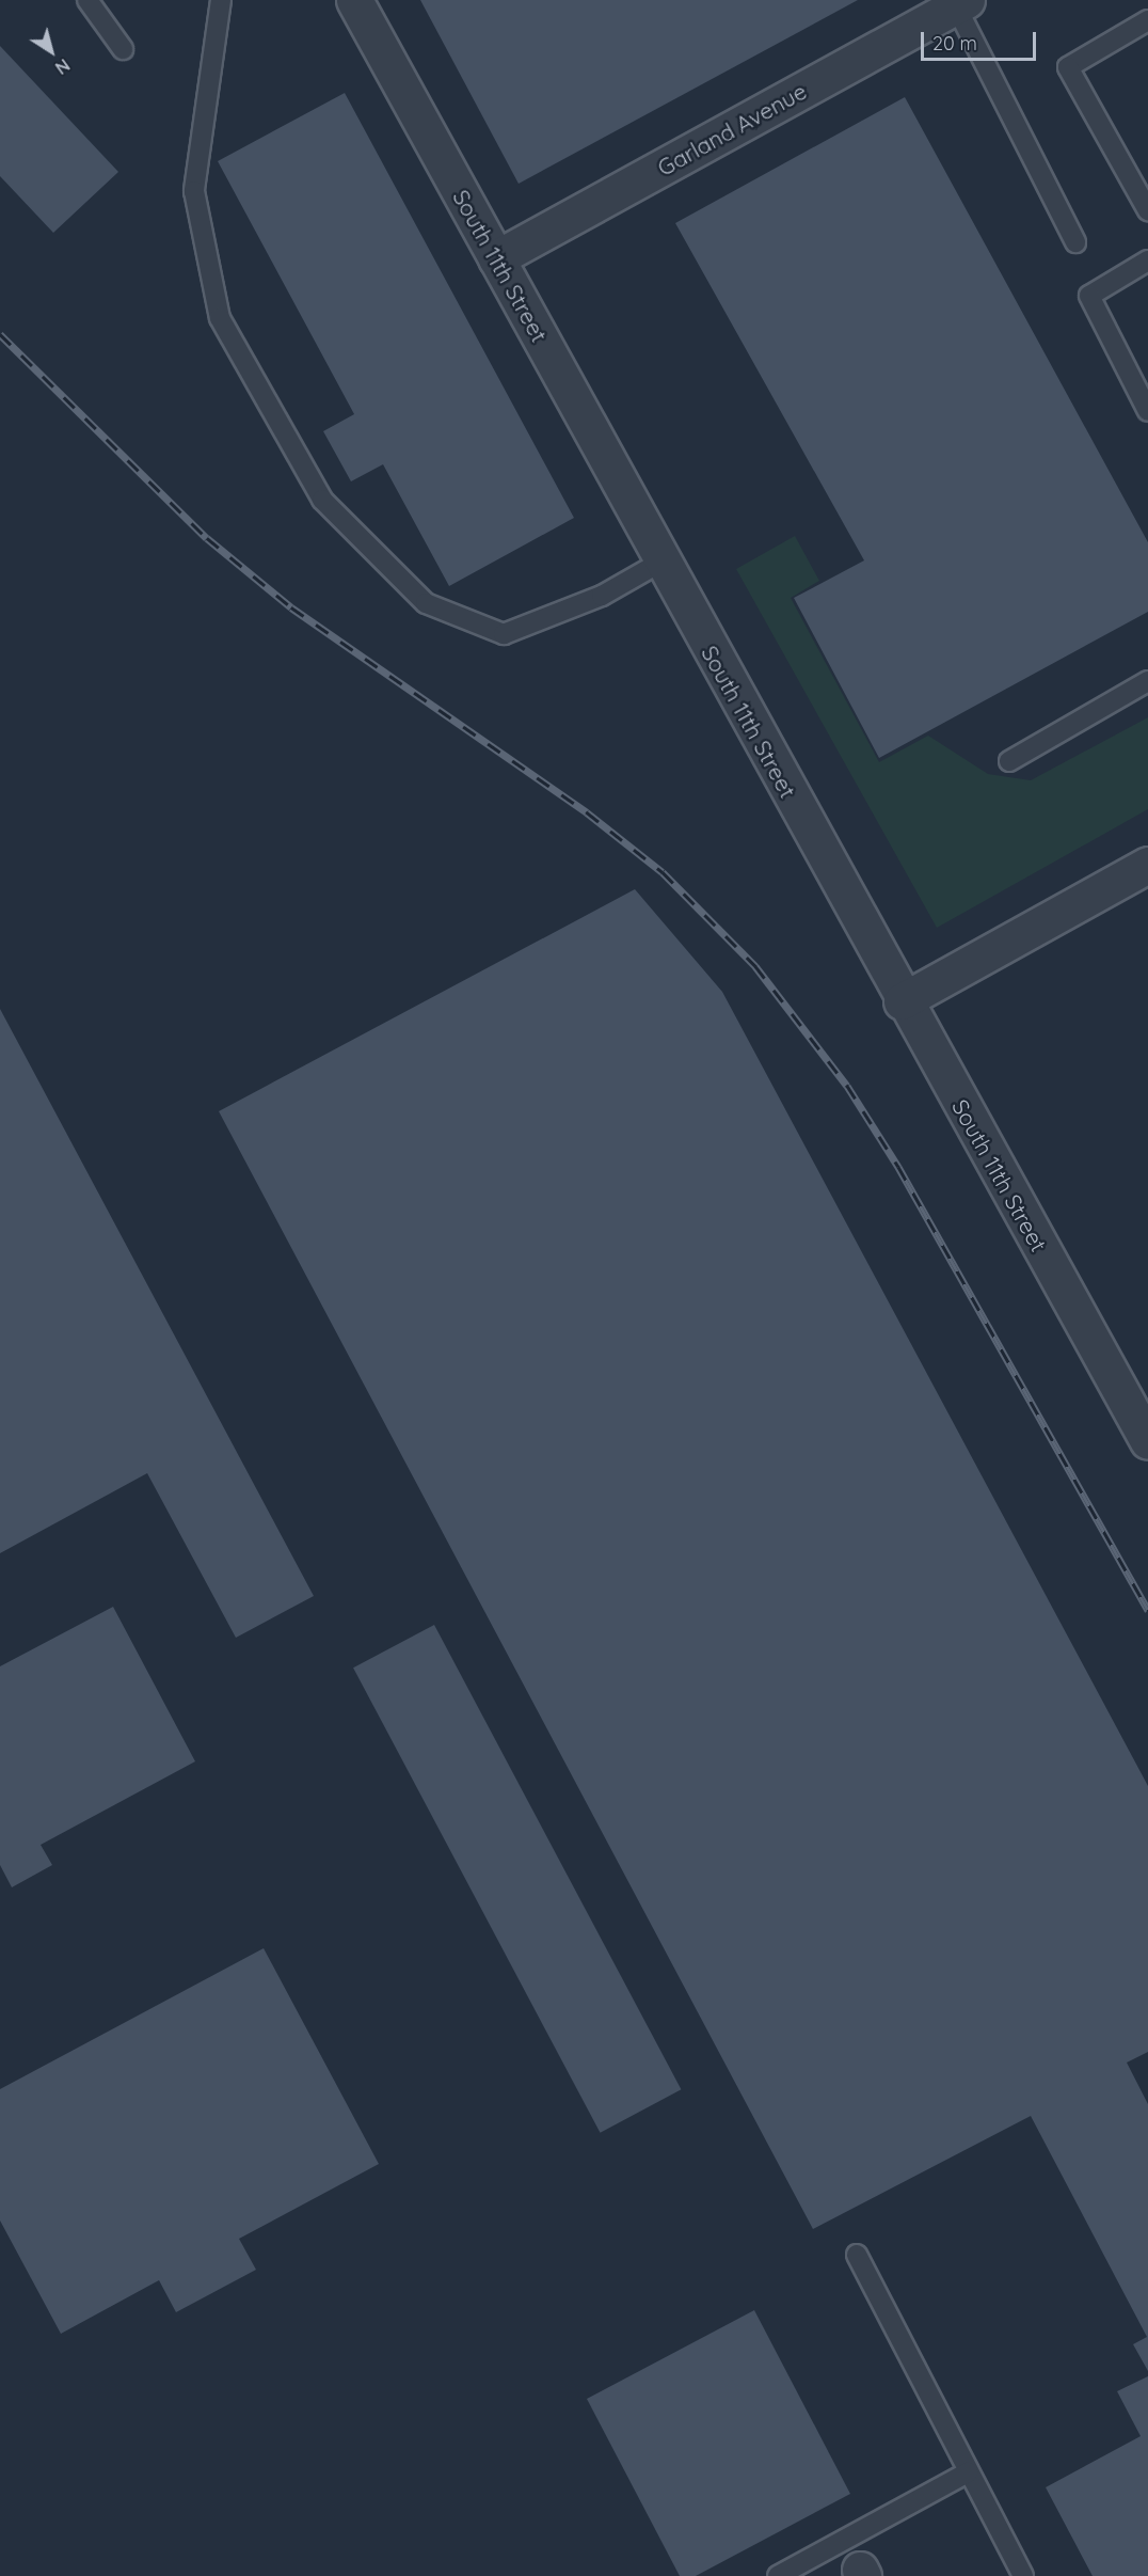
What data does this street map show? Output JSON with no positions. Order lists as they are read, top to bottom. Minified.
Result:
{"streets":{"street":["Garland Avenue","South 11th Street"]},"crossings":[["Garland Avenue","South 11th Street"]],"scale_bar":"20 m","north":"bottom right"}
